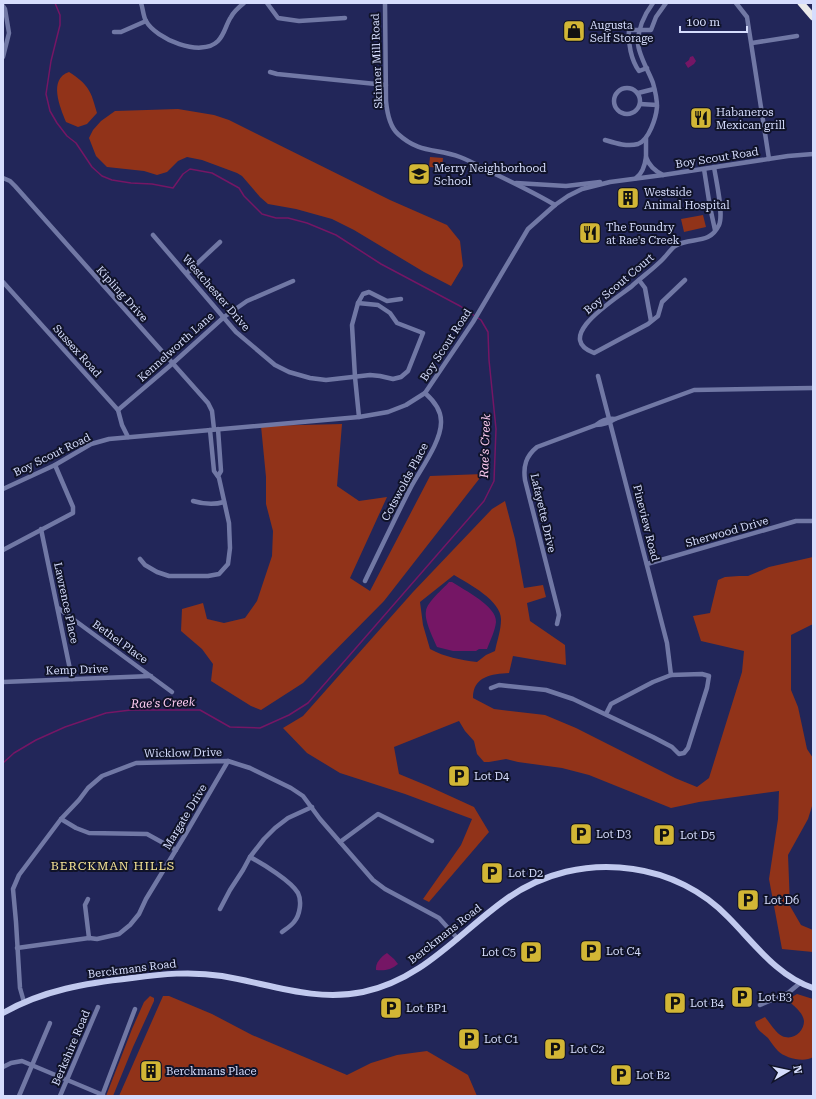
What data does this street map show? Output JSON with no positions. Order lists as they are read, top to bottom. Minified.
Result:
{"streets":{"main road":["Berckmans Road"],"street":["Skinner Mill Road","Boy Scout Road","Boy Scout Court","Westchester Drive","Kipling Drive","Kennelworth Lane","Sussex Road","Cotswolds Place","Lafayette Drive","Pineview Road","Sherwood Drive","Lawrence Place","Bethel Place","Kemp Drive","Wicklow Drive","Margate Drive","Berkshire Road"]},"crossings":[["Skinner Mill Road","Boy Scout Road"],["Boy Scout Road","Kipling Drive"],["Boy Scout Road","Sussex Road"],["Boy Scout Road","Cotswolds Place"],["Westchester Drive","Kennelworth Lane"],["Kipling Drive","Kennelworth Lane"],["Kennelworth Lane","Sussex Road"],["Lafayette Drive","Pineview Road"],["Pineview Road","Sherwood Drive"],["Lawrence Place","Bethel Place"],["Lawrence Place","Kemp Drive"],["Bethel Place","Kemp Drive"],["Wicklow Drive","Margate Drive"],["Wicklow Drive","Berckmans Road"]],"districts":["BERCKMAN HILLS"],"water":["Rae's Creek"],"places":{"shop":["Augusta Self Storage"],"restaurant":["Habaneros Mexican grill","The Foundry at Rae's Creek"],"school or university":["Merry Neighborhood School"],"building":["Westside Animal Hospital","Berckmans Place"],"parking":["Lot D4","Lot D3","Lot D5","Lot D2","Lot D6","Lot C4","Lot C5","Lot B3","Lot B4","Lot BP1","Lot C1","Lot C2","Lot B2"]},"scale_bar":"100 m","north":"right"}
